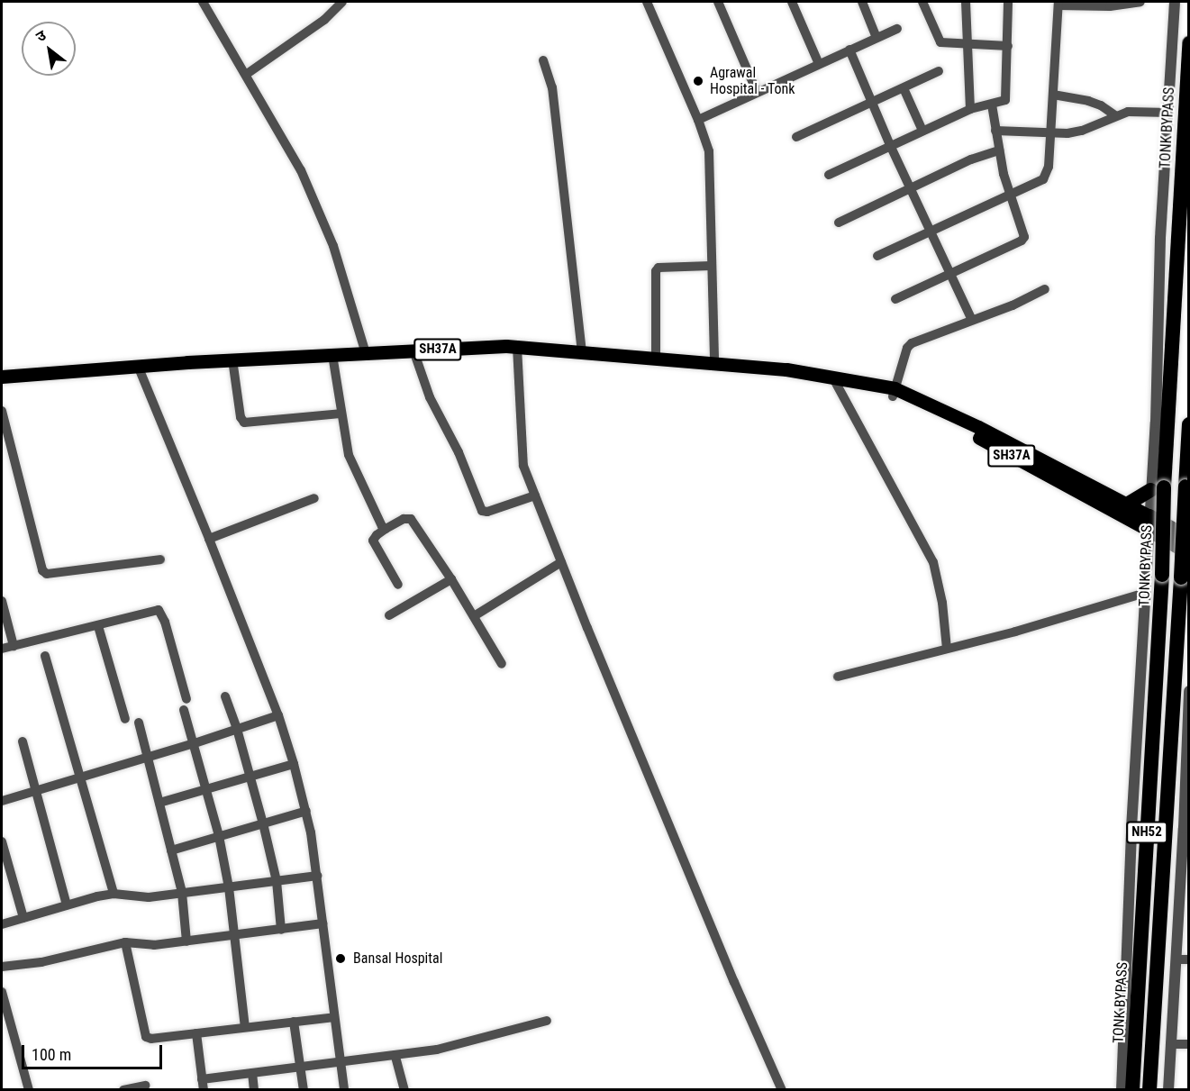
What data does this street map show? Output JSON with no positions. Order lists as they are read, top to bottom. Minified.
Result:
{"streets":{"highway":["TONK BYPASS","NH52"],"main road":["SH37A"]},"places":["Agrawal Hospital - Tonk","Bansal Hospital"],"scale_bar":"100 m","north":"top left"}
